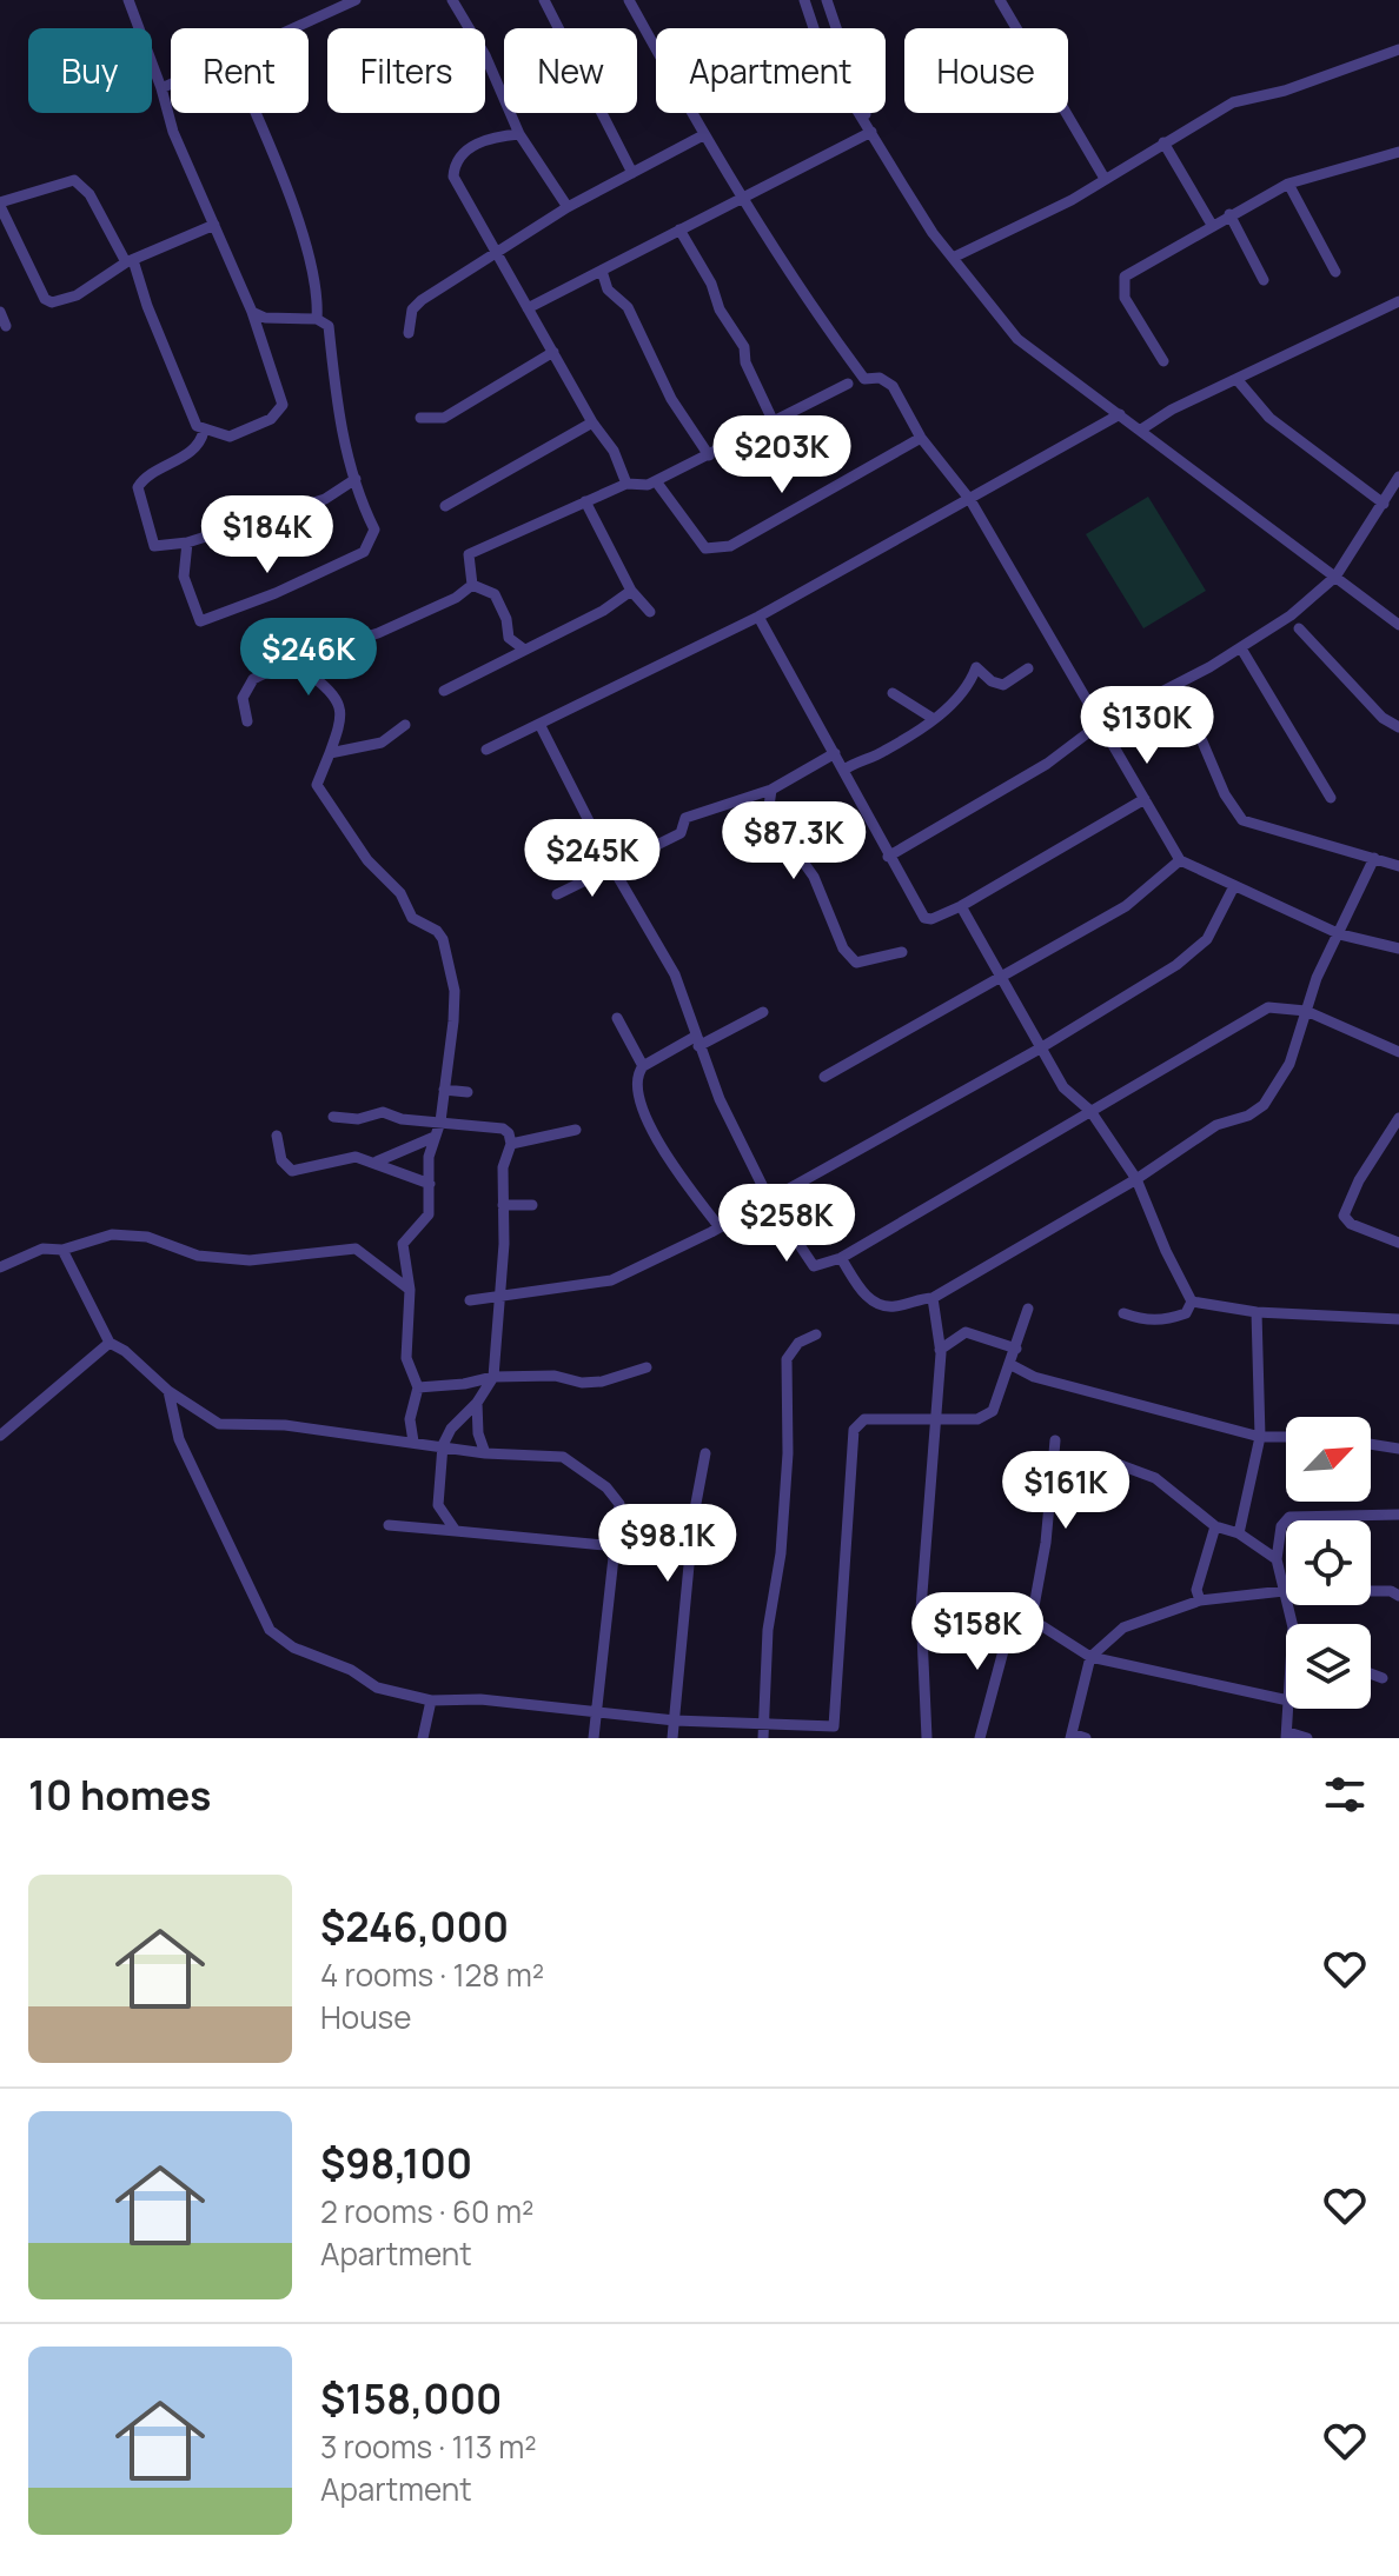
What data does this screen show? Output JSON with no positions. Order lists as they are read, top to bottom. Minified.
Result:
{"north":"top right","page":{"chip":["Buy","Rent","Filters","New","Apartment","House"],"price":["$203K","$184K","$246K","$130K","$87.3K","$245K","$258K","$161K","$98.1K","$158K"],"heading":"10 homes","list":[{"name":"$246,000","note":"4 rooms · 128 m² · House"},{"name":"$98,100","note":"2 rooms · 60 m² · Apartment"},{"name":"$158,000","note":"3 rooms · 113 m² · Apartment"}]}}
